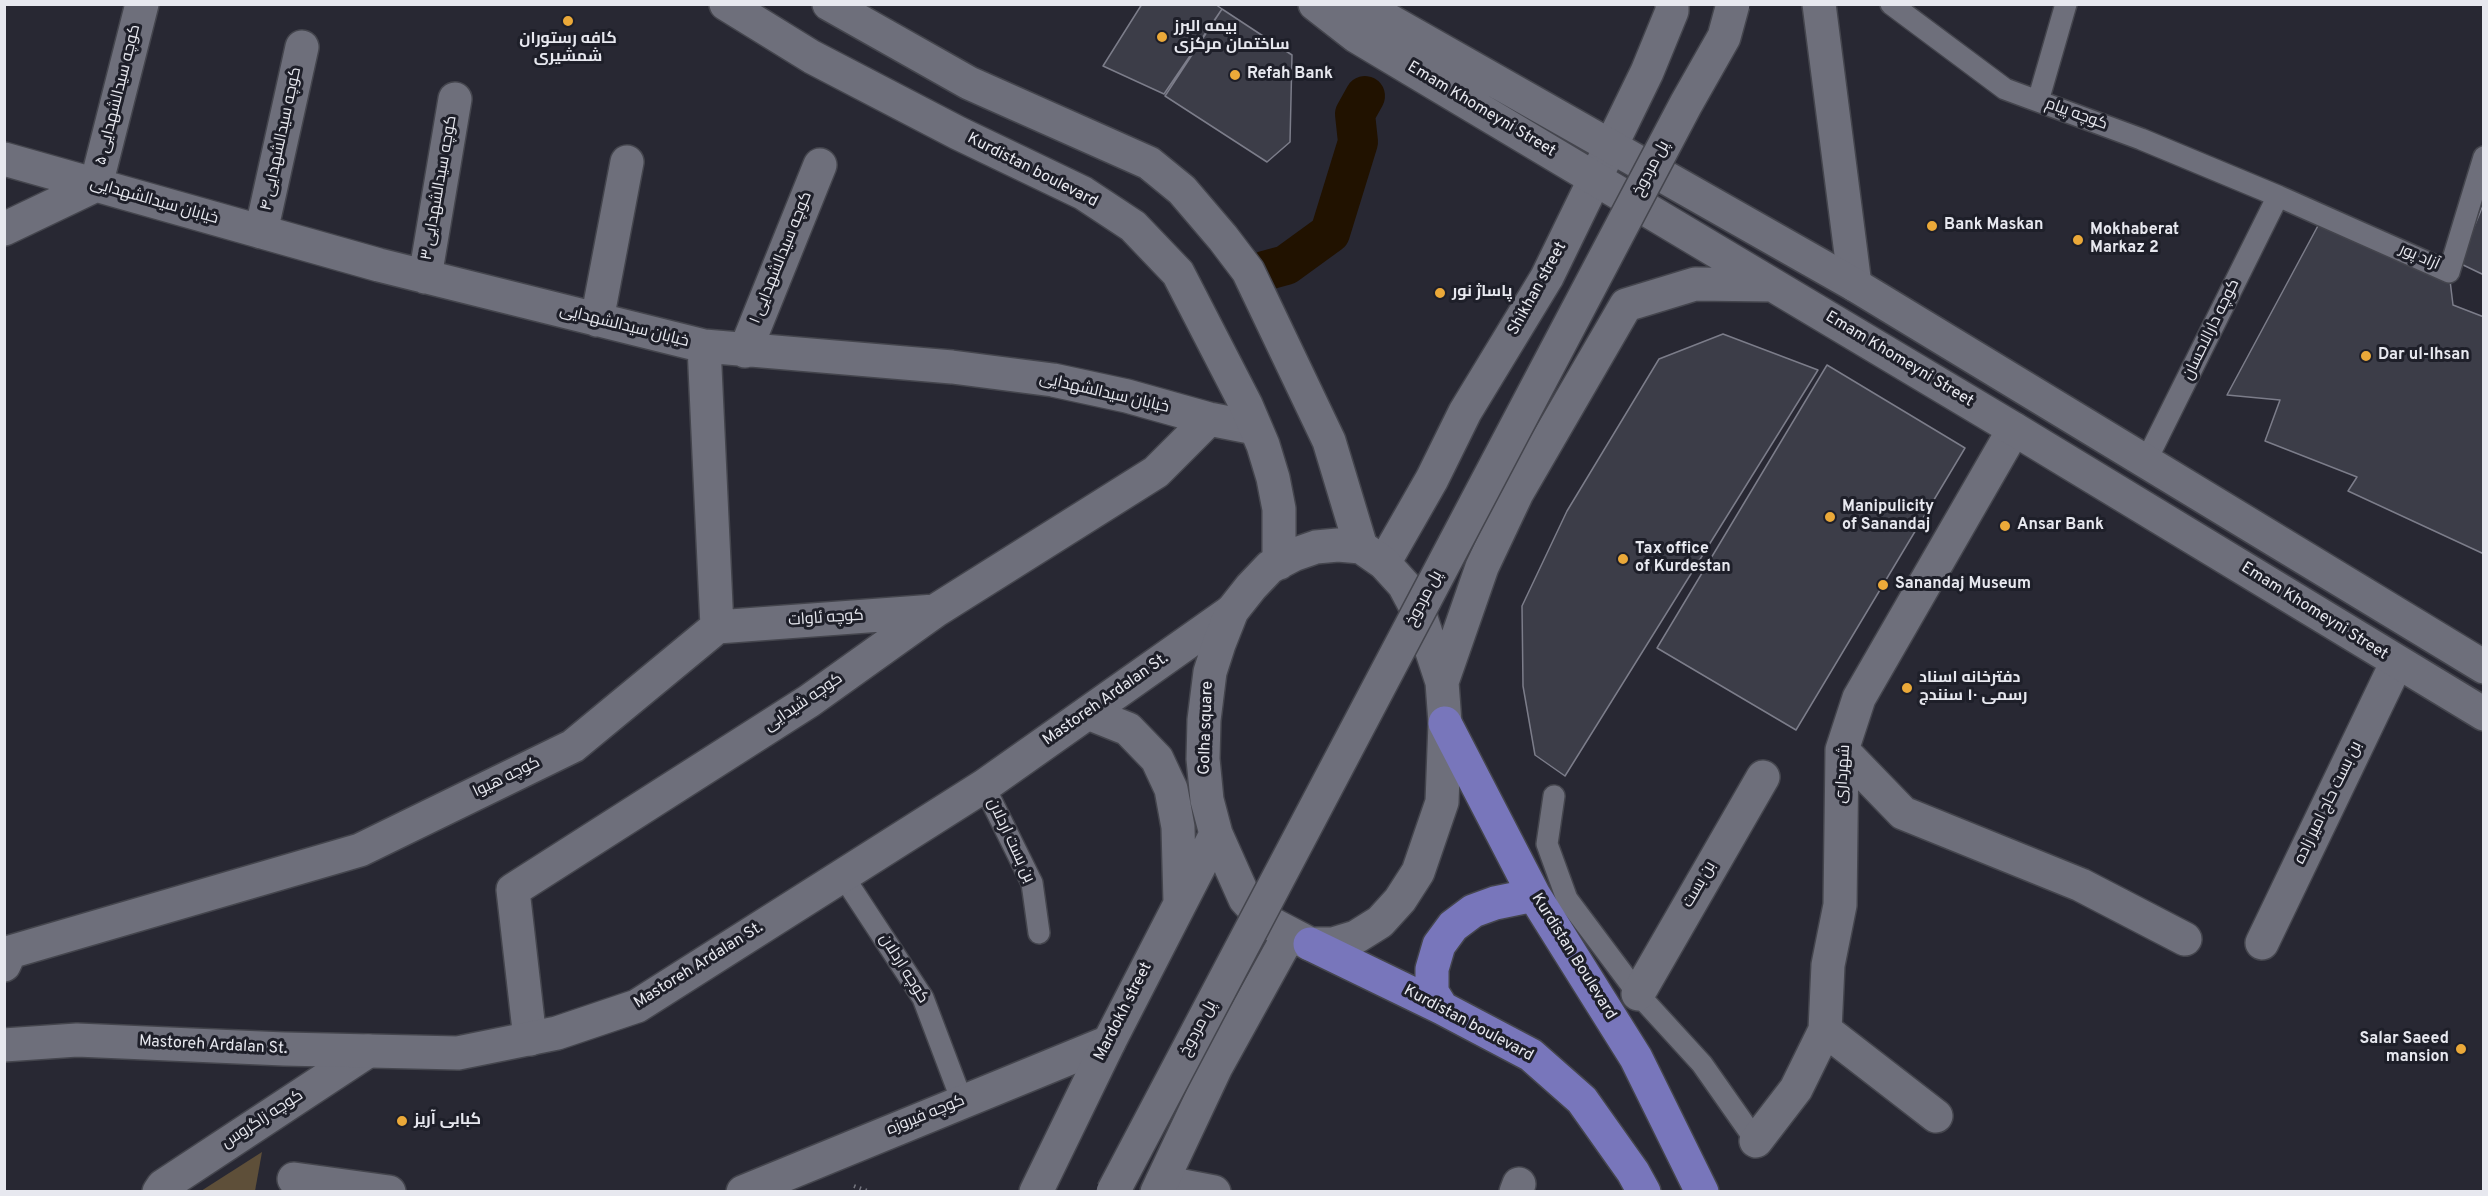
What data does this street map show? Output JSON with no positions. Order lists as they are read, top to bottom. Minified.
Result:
{"streets":{"main road":["Kurdistan boulevard","Kurdistan Boulevard"],"street":["کوچه سیدالشهدایی ۵","Emam Khomeyni Street","کوچه سیدالشهدایی ۴","پل مردوخ","کوچه سیدالشهدایی ۳","خیابان سیدالشهدایی","کوچه سیدالشهدایی ۱","Shikhan street","کوچه ئاوات","Mastoreh Ardalan St.","کوچه شیدایی","Golha square","شهرداری","کوچه هیوا","بن بست حاج امیر زاده","بن بست","Mardokh street","کوچه فیروزه","کوچه زاگروس"],"lane":["کوچه پیام","آزاد پور","کوچه دارالاحسان","بن بست اردلان","کوچه اردلان"]},"crossings":[["کوچه سیدالشهدایی ۵","خیابان سیدالشهدایی"],["Emam Khomeyni Street","Shikhan street"],["Emam Khomeyni Street","کوچه دارالاحسان"],["Emam Khomeyni Street","شهرداری"],["Emam Khomeyni Street","بن بست حاج امیر زاده"],["کوچه پیام","آزاد پور"],["کوچه پیام","کوچه دارالاحسان"],["کوچه سیدالشهدایی ۴","خیابان سیدالشهدایی"],["Kurdistan boulevard","خیابان سیدالشهدایی"],["Kurdistan boulevard","Golha square"],["کوچه سیدالشهدایی ۳","خیابان سیدالشهدایی"],["خیابان سیدالشهدایی","کوچه سیدالشهدایی ۱"],["خیابان سیدالشهدایی","کوچه شیدایی"],["آزاد پور","کوچه دارالاحسان"],["Shikhan street","Golha square"],["کوچه ئاوات","کوچه شیدایی"],["کوچه ئاوات","کوچه هیوا"],["Mastoreh Ardalan St.","کوچه شیدایی"],["Mastoreh Ardalan St.","Golha square"],["Mastoreh Ardalan St.","بن بست اردلان"],["Mastoreh Ardalan St.","کوچه اردلان"],["Mastoreh Ardalan St.","کوچه زاگروس"],["Golha square","Mardokh street"],["کوچه اردلان","کوچه فیروزه"],["Mardokh street","کوچه فیروزه"]],"places":["کافه رستوران شمشیری","بیمه البرز ساختمان مرکزی","Refah Bank","Bank Maskan","Mokhaberat Markaz 2","پاساژ نور","Dar ul-Ihsan","Manipulicity of Sanandaj","Ansar Bank","Tax office of Kurdestan","Sanandaj Museum","دفترخانه اسناد رسمی ۱۰ سنندج","Salar Saeed mansion","کبابی آریز"]}
